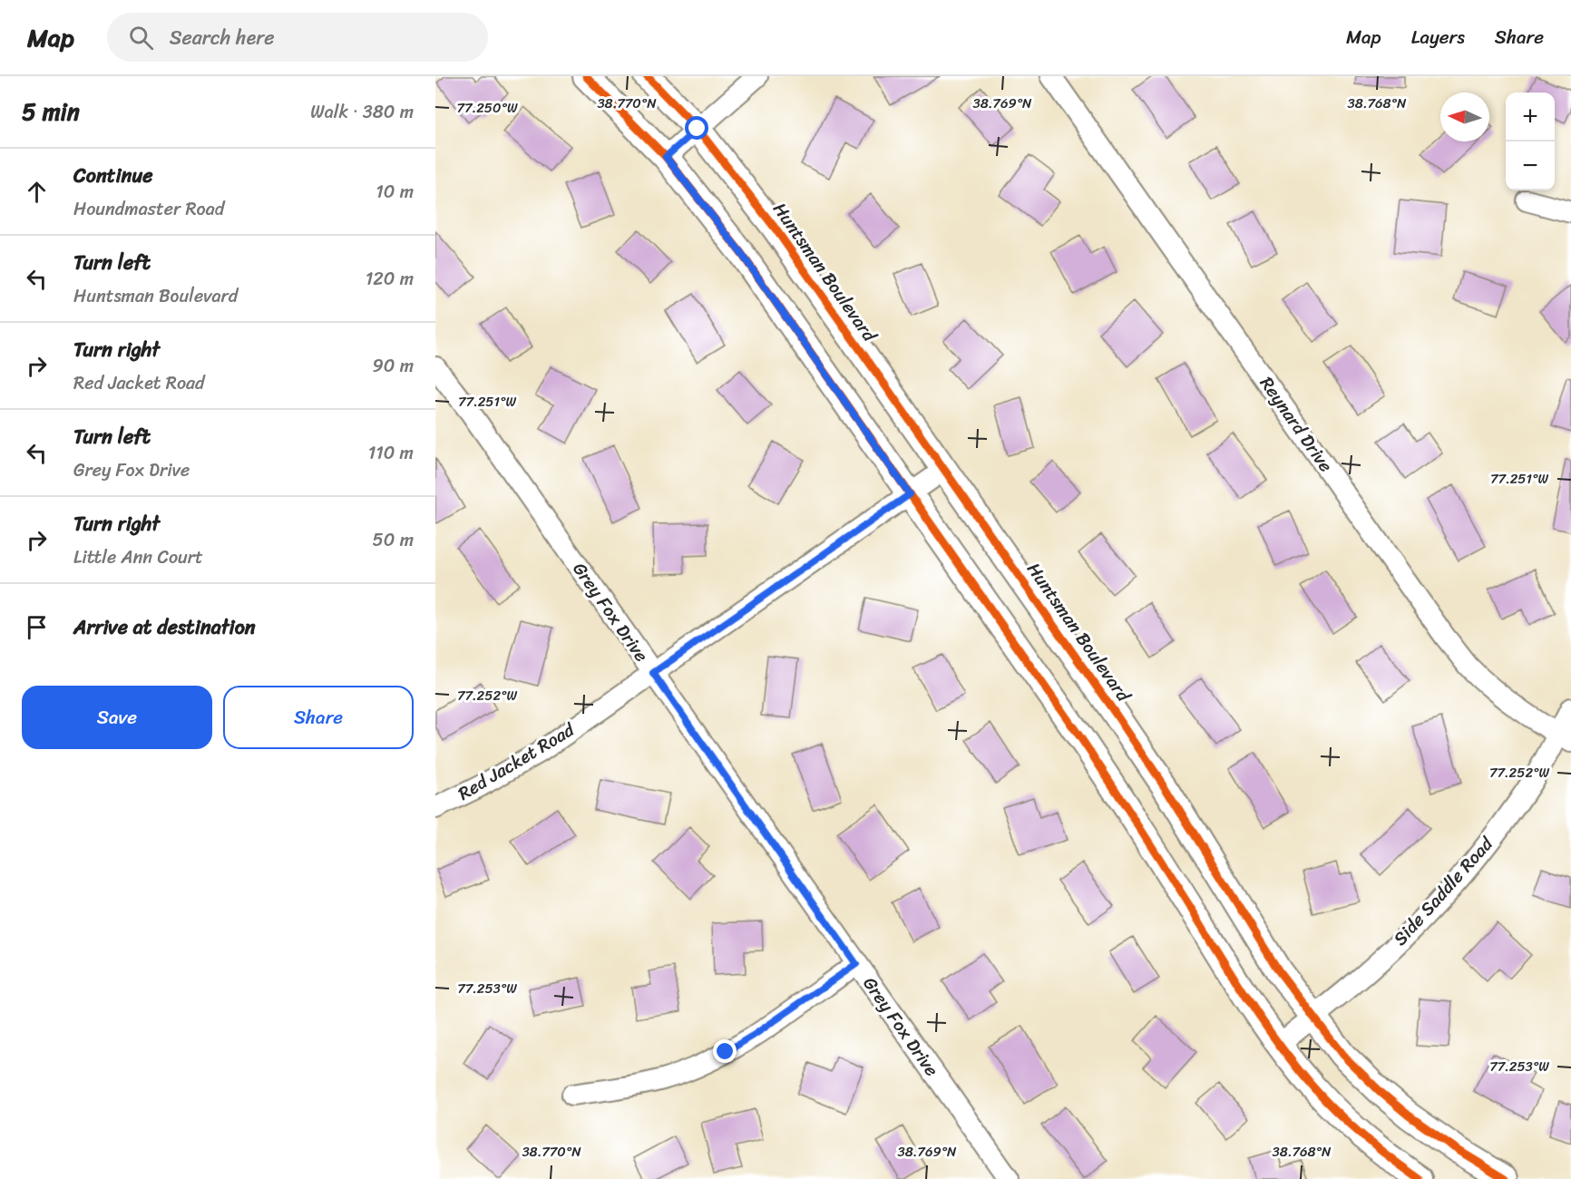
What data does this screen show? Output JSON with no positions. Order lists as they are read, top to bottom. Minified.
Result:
{"streets":{"street":["Huntsman Boulevard","Reynard Drive","Grey Fox Drive","Red Jacket Road","Side Saddle Road"]},"crossings":[["Huntsman Boulevard","Red Jacket Road"],["Huntsman Boulevard","Side Saddle Road"],["Reynard Drive","Side Saddle Road"],["Grey Fox Drive","Red Jacket Road"]],"north":"left","page":{"header":"Map","search":"Search here","nav":["Map","Layers","Share"],"heading":["5 min","Walk · 380 m"],"map_buttons":["+","−"],"list":[["Continue","Houndmaster Road","10 m"],["Turn left","Huntsman Boulevard","120 m"],["Turn right","Red Jacket Road","90 m"],["Turn left","Grey Fox Drive","110 m"],["Turn right","Little Ann Court","50 m"],"Arrive at destination"],"buttons":["Save","Share"]},"coordinates":["38.770°N","38.769°N","38.768°N","77.250°W","77.251°W","77.252°W","77.253°W"]}
